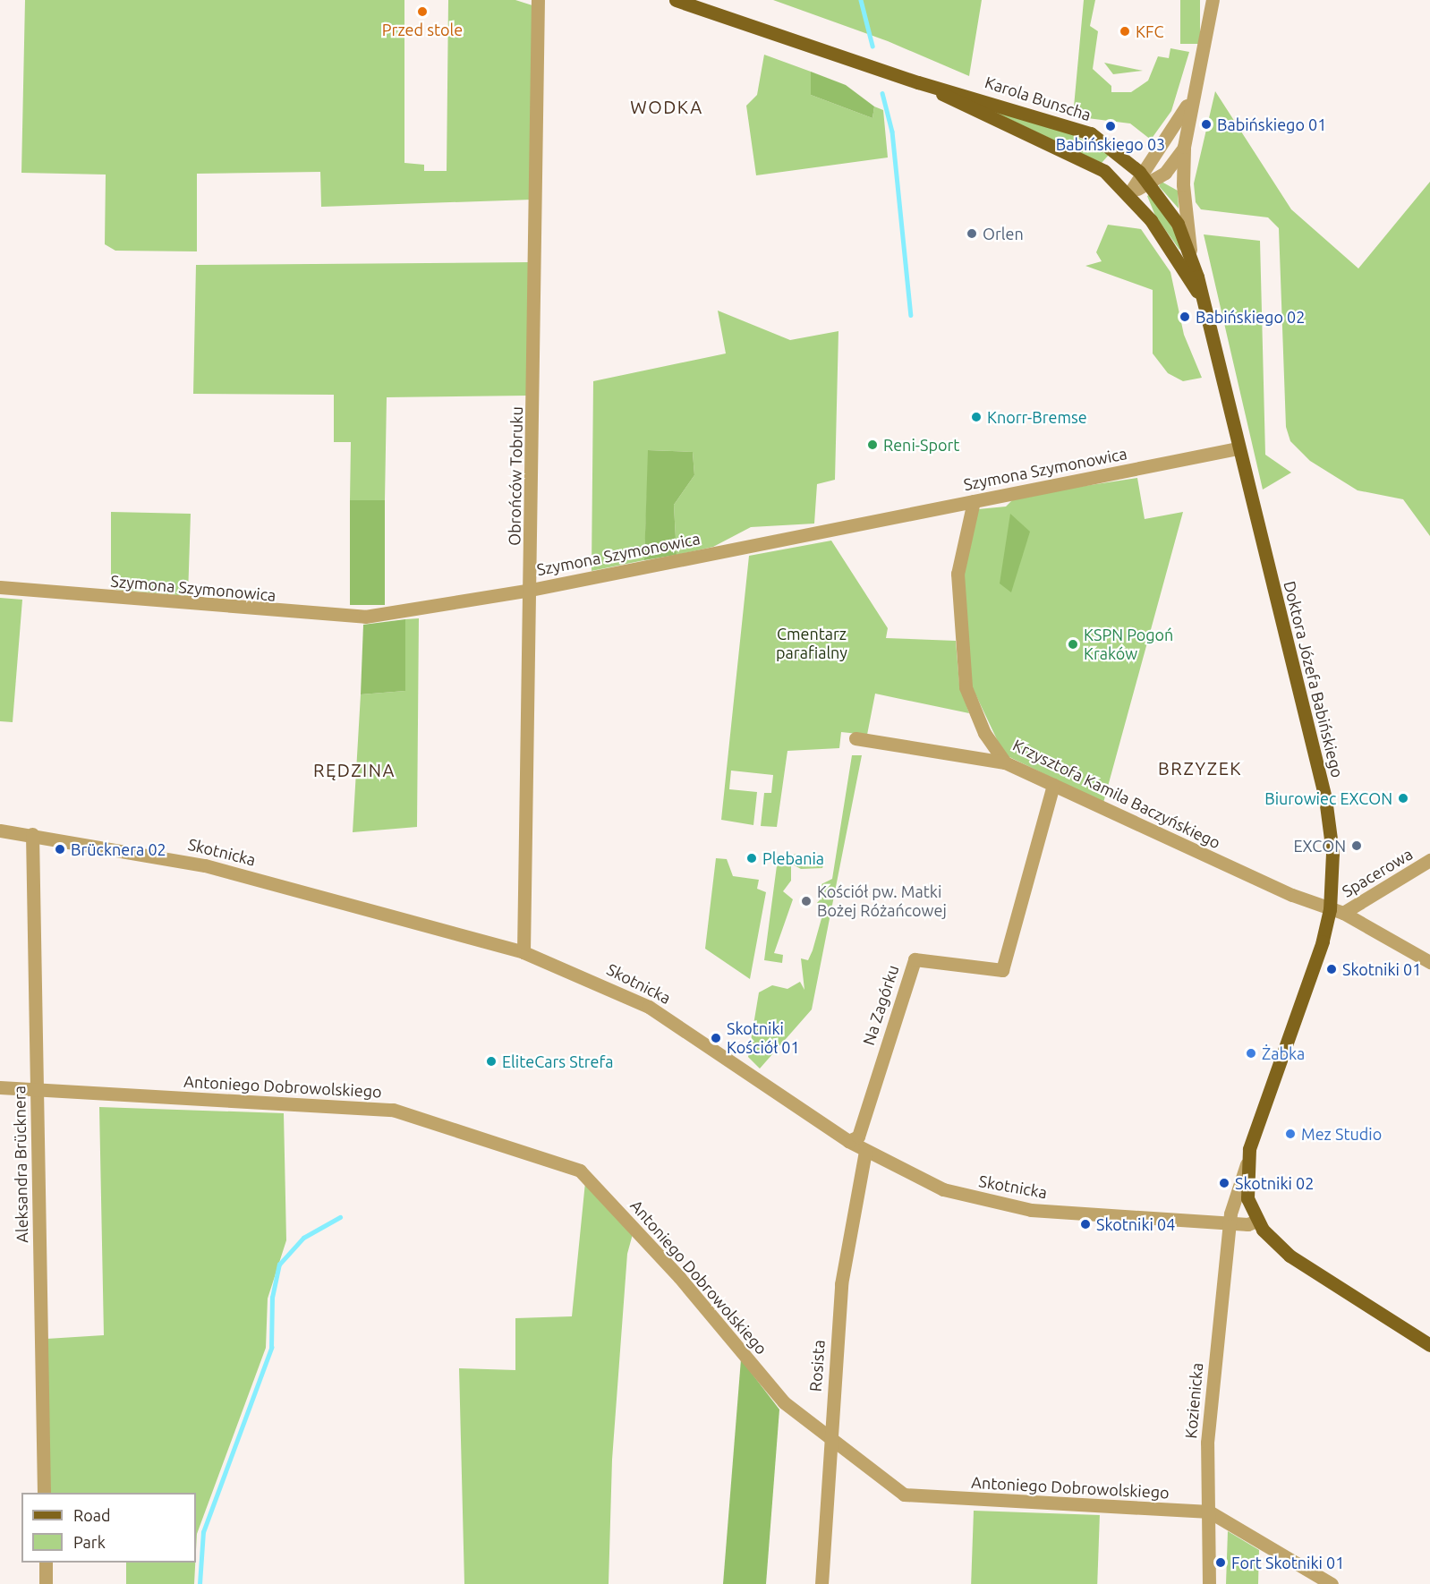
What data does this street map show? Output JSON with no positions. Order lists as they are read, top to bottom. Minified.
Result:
{"streets":{"main road":["Karola Bunscha","Doktora Józefa Babińskiego"],"street":["Szymona Szymonowica","Obrońców Tobruku","Krzysztofa Kamila Baczyńskiego","Skotnicka","Spacerowa","Na Zagórku","Antoniego Dobrowolskiego","Aleksandra Brücknera","Rosista","Kozienicka"]},"crossings":[["Karola Bunscha","Doktora Józefa Babińskiego"],["Szymona Szymonowica","Obrońców Tobruku"],["Szymona Szymonowica","Doktora Józefa Babińskiego"],["Szymona Szymonowica","Krzysztofa Kamila Baczyńskiego"],["Obrońców Tobruku","Skotnicka"],["Doktora Józefa Babińskiego","Krzysztofa Kamila Baczyńskiego"],["Doktora Józefa Babińskiego","Spacerowa"],["Krzysztofa Kamila Baczyńskiego","Spacerowa"],["Krzysztofa Kamila Baczyńskiego","Na Zagórku"],["Skotnicka","Na Zagórku"],["Skotnicka","Aleksandra Brücknera"],["Skotnicka","Rosista"],["Skotnicka","Kozienicka"],["Antoniego Dobrowolskiego","Aleksandra Brücknera"],["Antoniego Dobrowolskiego","Rosista"],["Antoniego Dobrowolskiego","Kozienicka"]],"districts":["WODKA","BRZYZEK","RĘDZINA"],"parks":["Cmentarz parafialny"],"places":["Przed stole","KFC","Babińskiego 01","Babińskiego 03","Orlen","Babińskiego 02","Knorr-Bremse","Reni-Sport","KSPN Pogoń Kraków","Biurowiec EXCON","EXCON","Brücknera 02","Plebania","Kościół pw. Matki Bożej Różańcowej","Skotniki 01","Skotniki Kościół 01","Żabka","EliteCars Strefa","Mez Studio","Skotniki 02","Skotniki 04","Fort Skotniki 01"],"legend":["Road","Park"]}
